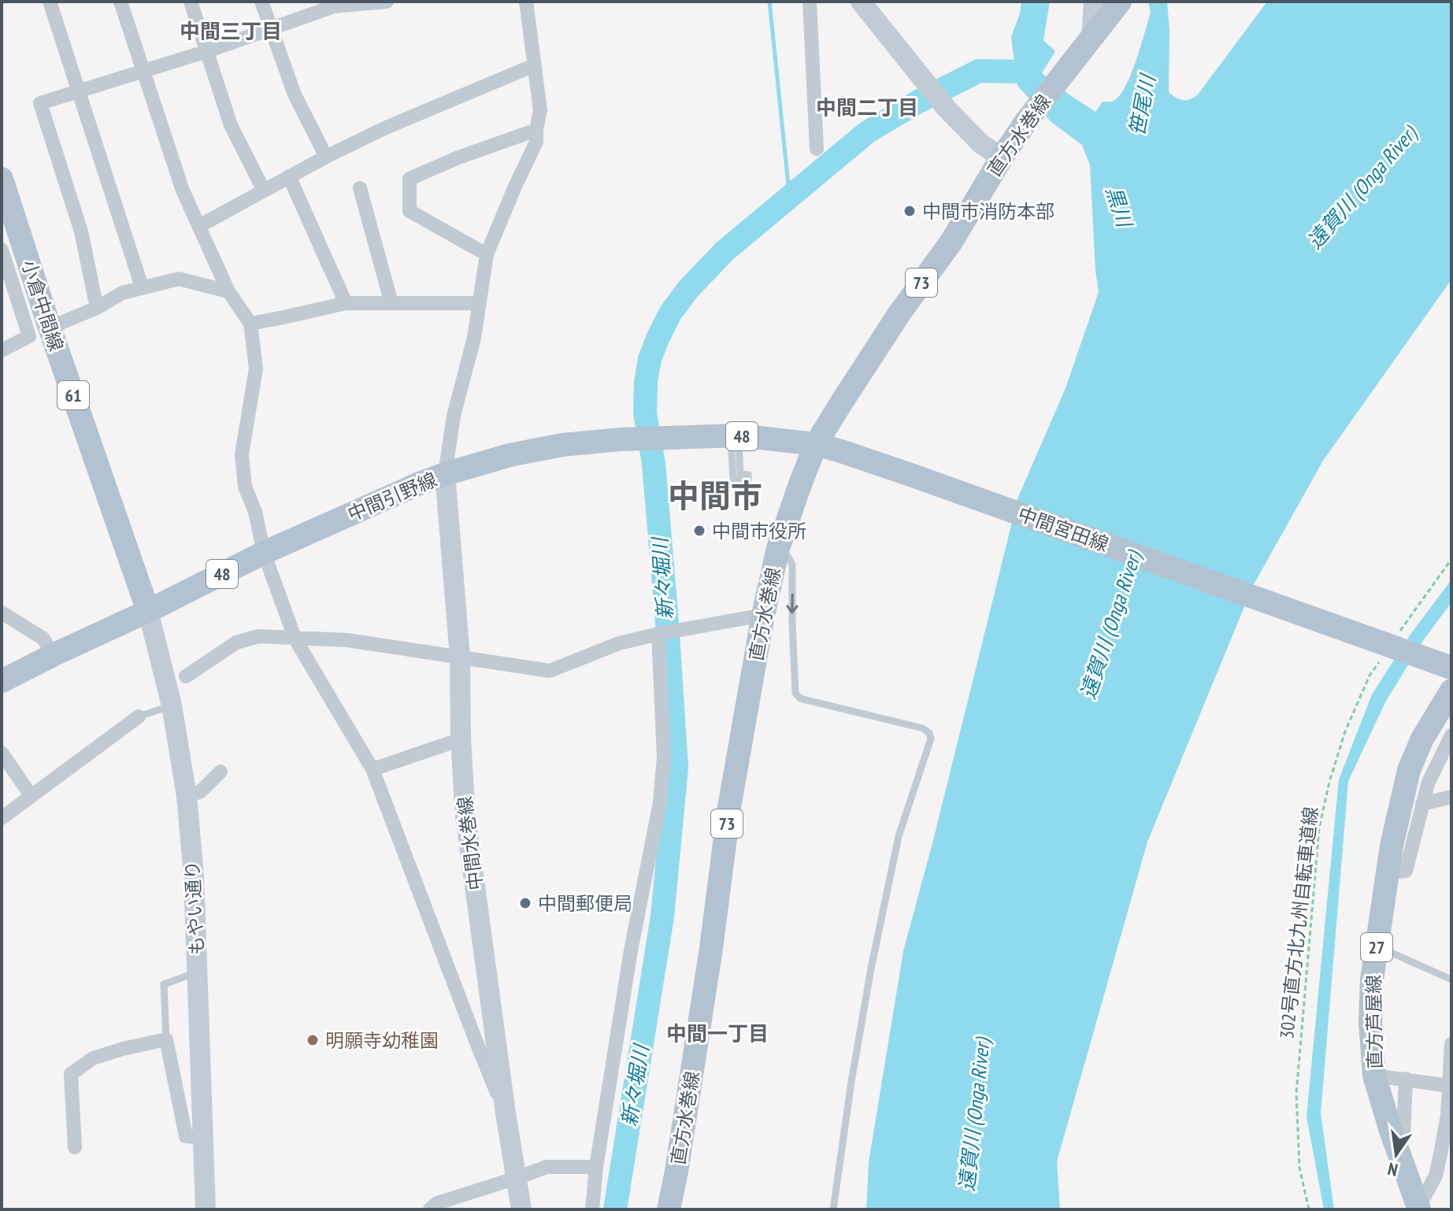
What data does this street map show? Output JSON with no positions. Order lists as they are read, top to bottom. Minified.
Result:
{"streets":{"main road":["直方水巻線","73","小倉中間線","61","48","中間引野線","中間宮田線","27","直方芦屋線"],"street":["中間水巻線","もやい通り"],"path":["302号直方北九州自転車道線"]},"crossings":[["直方水巻線","中間引野線"],["直方水巻線","中間宮田線"],["小倉中間線","中間引野線"],["小倉中間線","もやい通り"],["中間引野線","中間宮田線"],["中間引野線","中間水巻線"],["中間引野線","もやい通り"]],"districts":["中間三丁目","中間二丁目","中間市","中間一丁目"],"water":["笹尾川","遠賀川 (Onga River)","黒川","新々堀川"],"places":["中間市消防本部","中間市役所","中間郵便局","明願寺幼稚園"],"north":"bottom"}
